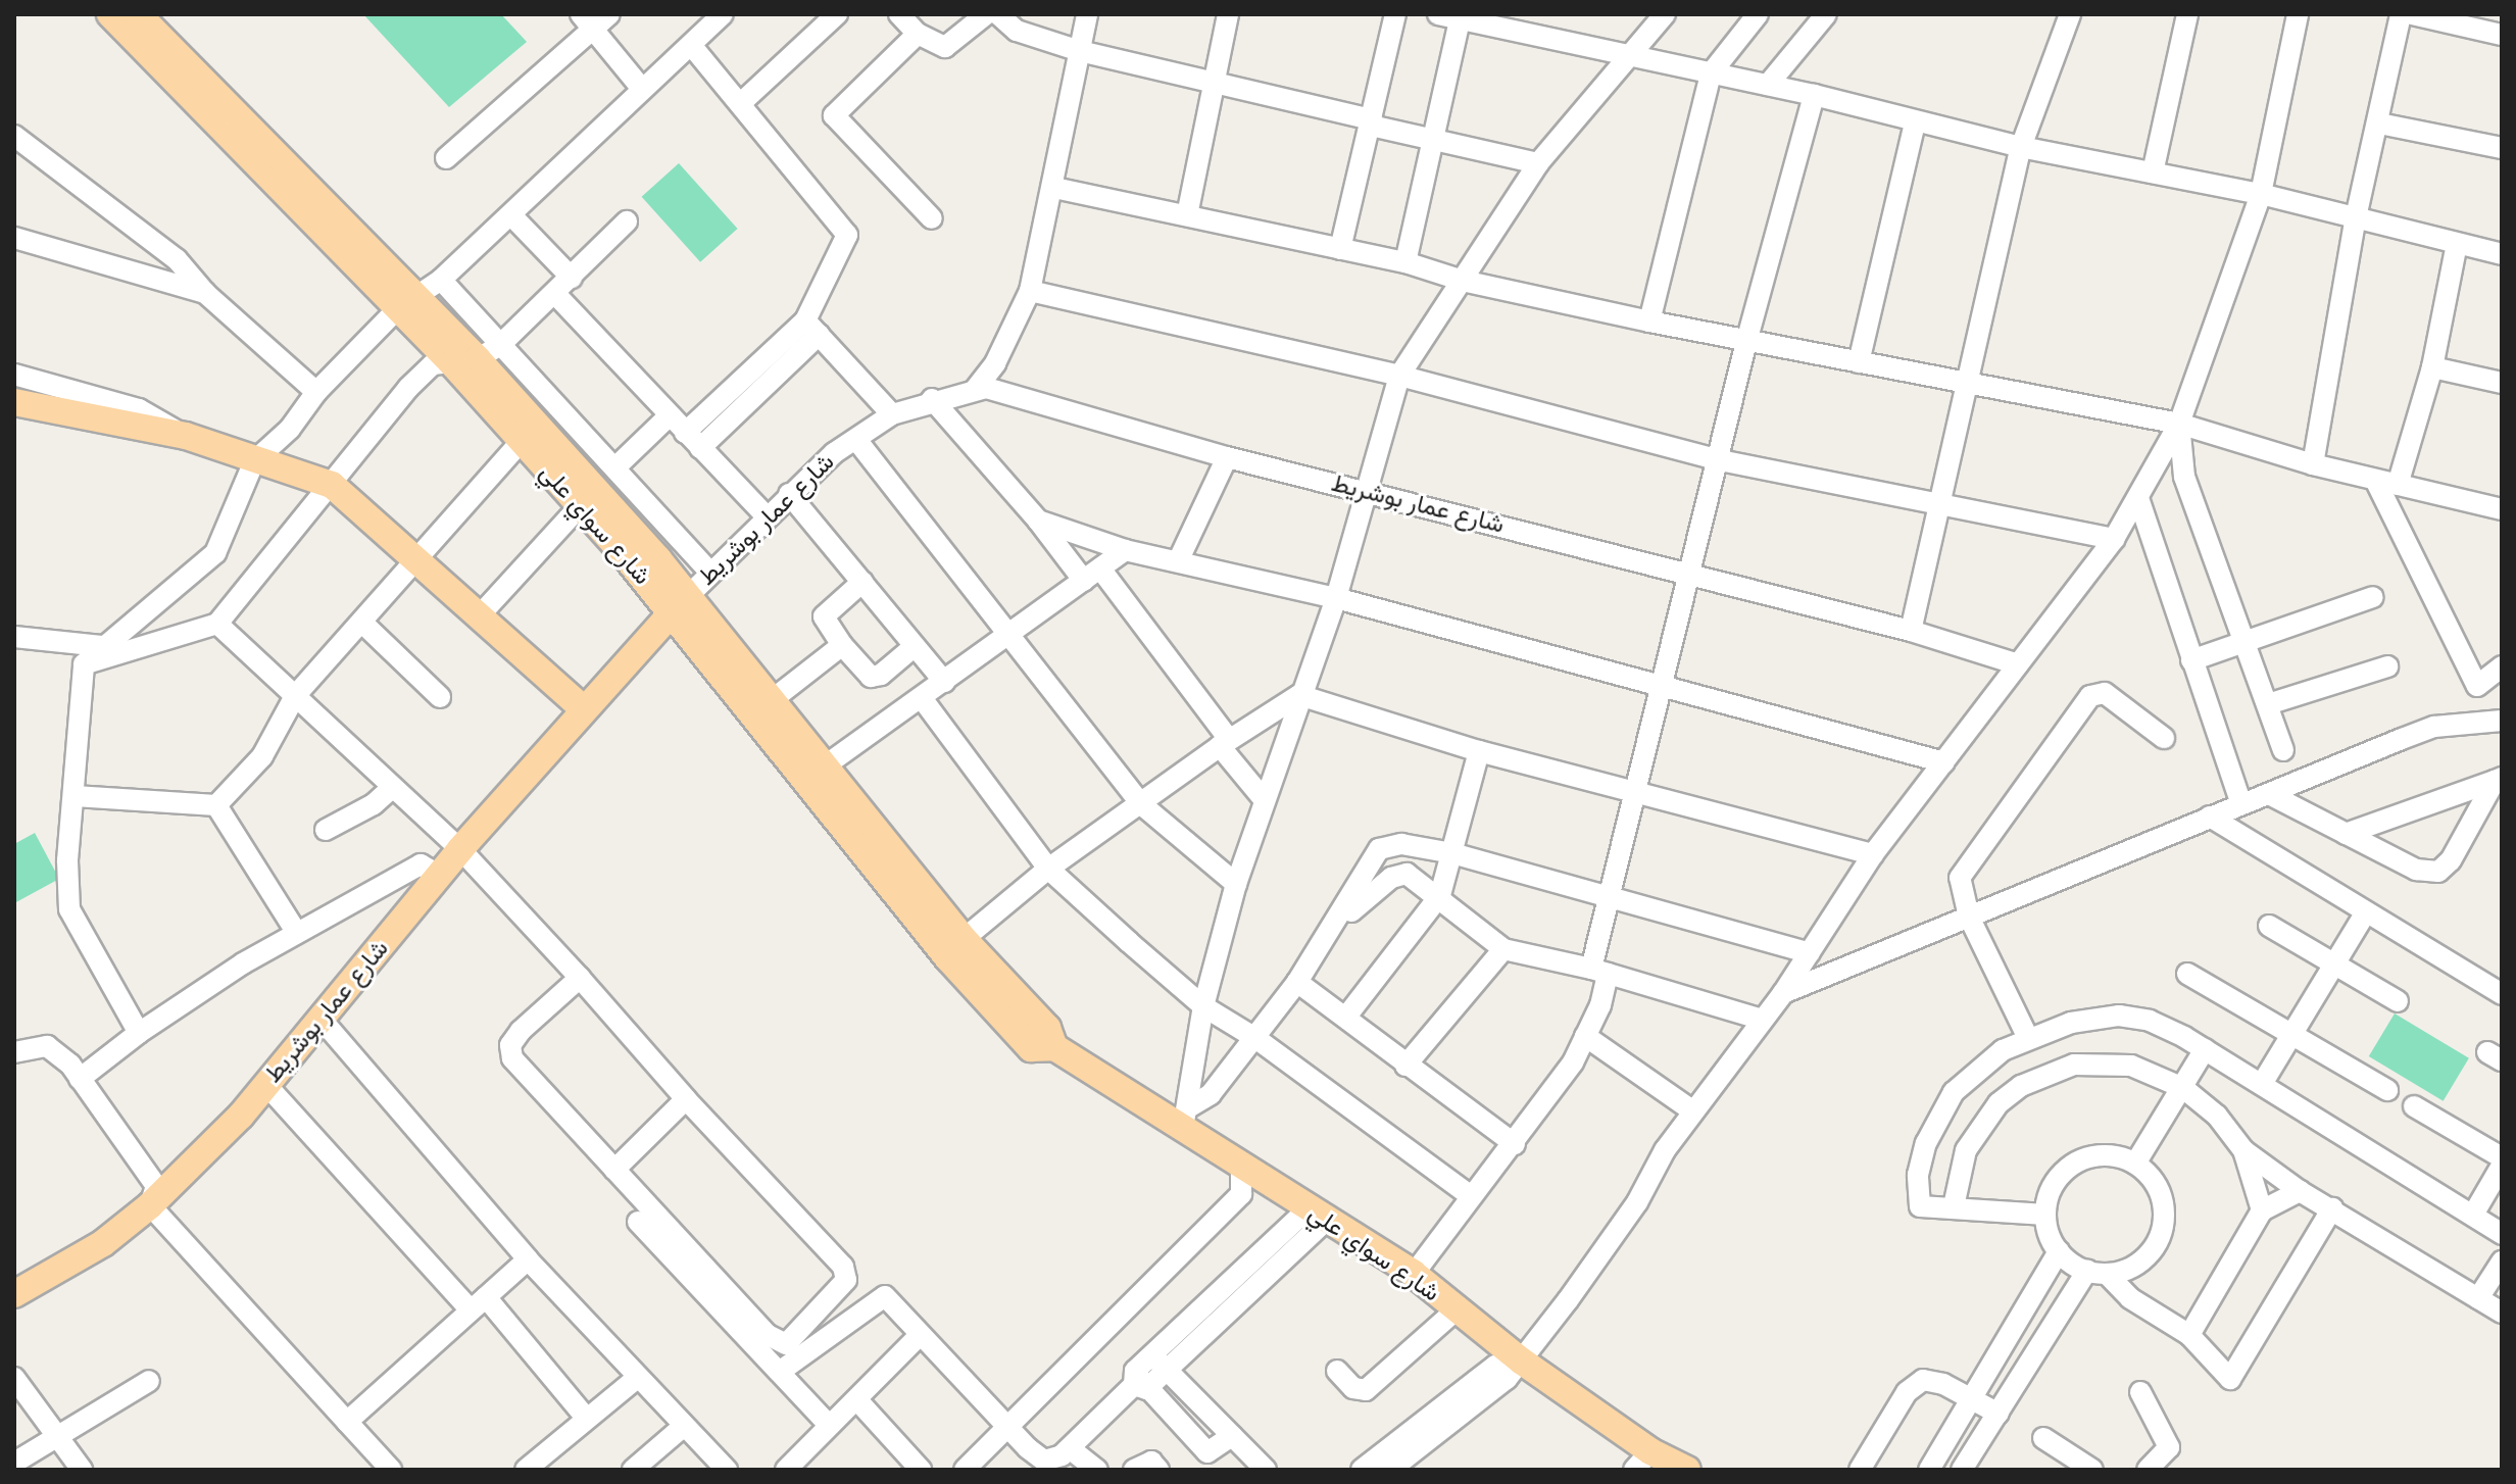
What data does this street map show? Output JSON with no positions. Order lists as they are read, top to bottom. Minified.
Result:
{"streets":{"main road":["شارع عمار بوشريط","شارع سواي علي"]},"crossings":[["شارع عمار بوشريط","شارع سواي علي"]]}
